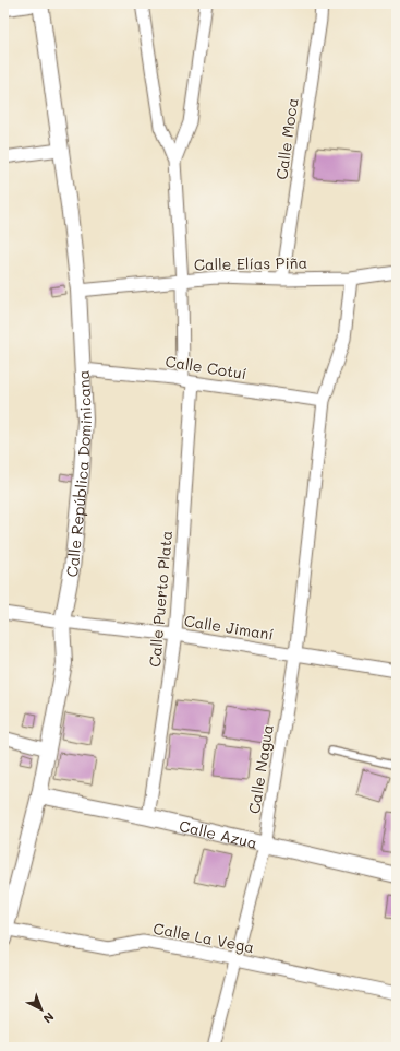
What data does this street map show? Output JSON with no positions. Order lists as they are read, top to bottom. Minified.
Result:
{"streets":{"street":["Calle Moca","Calle Elías Piña","Calle Cotuí","Calle República Dominicana","Calle Puerto Plata","Calle Jimaní","Calle Nagua","Calle Azua","Calle La Vega"]},"crossings":[["Calle Moca","Calle Elías Piña"],["Calle Elías Piña","Calle República Dominicana"],["Calle Elías Piña","Calle Puerto Plata"],["Calle Elías Piña","Calle Nagua"],["Calle Cotuí","Calle República Dominicana"],["Calle Cotuí","Calle Puerto Plata"],["Calle Cotuí","Calle Nagua"],["Calle República Dominicana","Calle Jimaní"],["Calle República Dominicana","Calle Azua"],["Calle República Dominicana","Calle La Vega"],["Calle Puerto Plata","Calle Jimaní"],["Calle Puerto Plata","Calle Azua"],["Calle Jimaní","Calle Nagua"],["Calle Nagua","Calle Azua"],["Calle Nagua","Calle La Vega"]],"north":"bottom right"}
